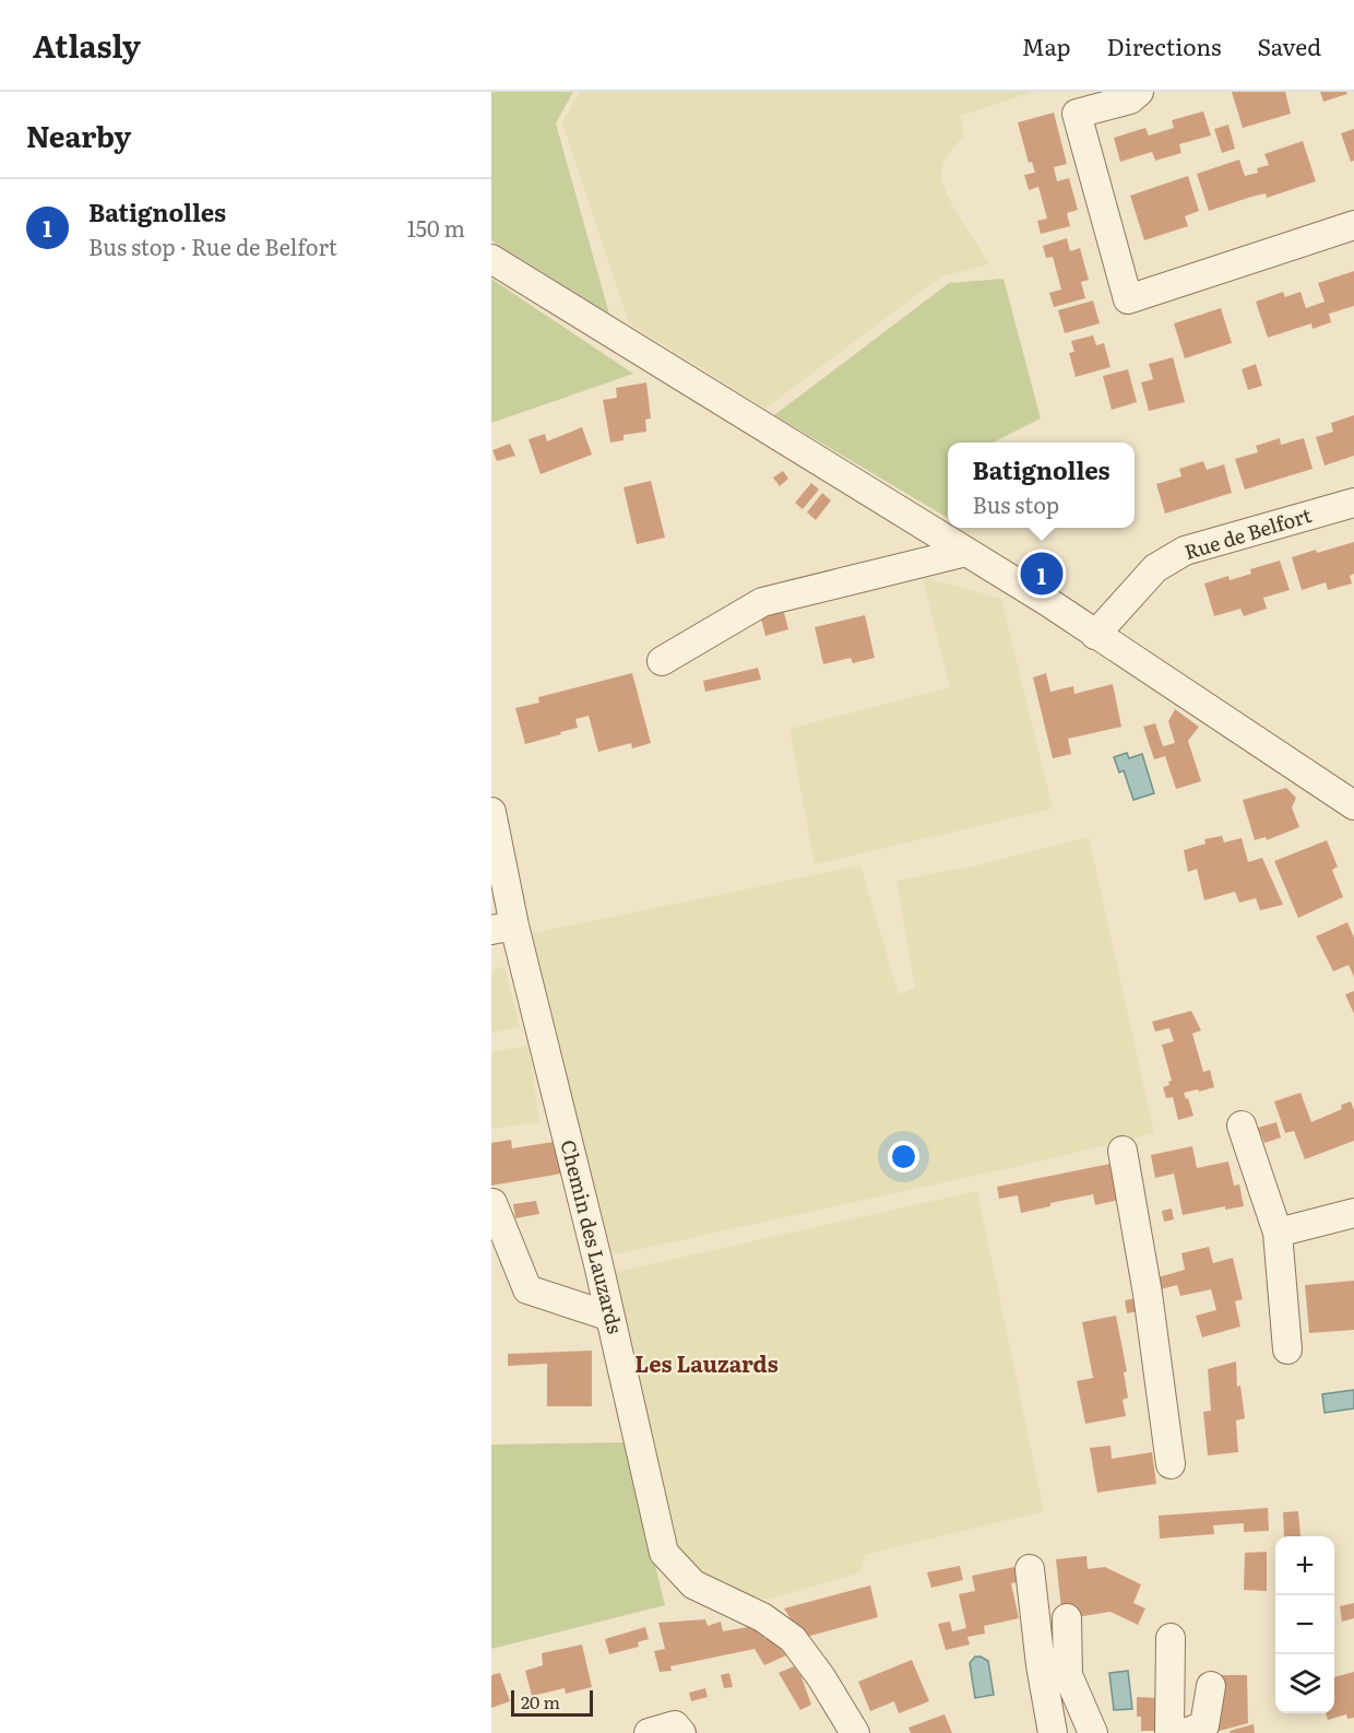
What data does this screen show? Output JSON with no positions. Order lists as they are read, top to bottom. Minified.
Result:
{"streets":{"street":["Rue de Belfort","Chemin des Lauzards"]},"districts":["Les Lauzards"],"scale_bar":"20 m","page":{"header":"Atlasly","nav":["Map","Directions","Saved"],"heading":"Nearby","list":[{"mark":"1","name":"Batignolles","note":"Bus stop · Rue de Belfort","value":"150 m"}],"popup":["Batignolles","Bus stop"],"pins":"1","map_buttons":["+","−"],"scale":"20 m"}}
